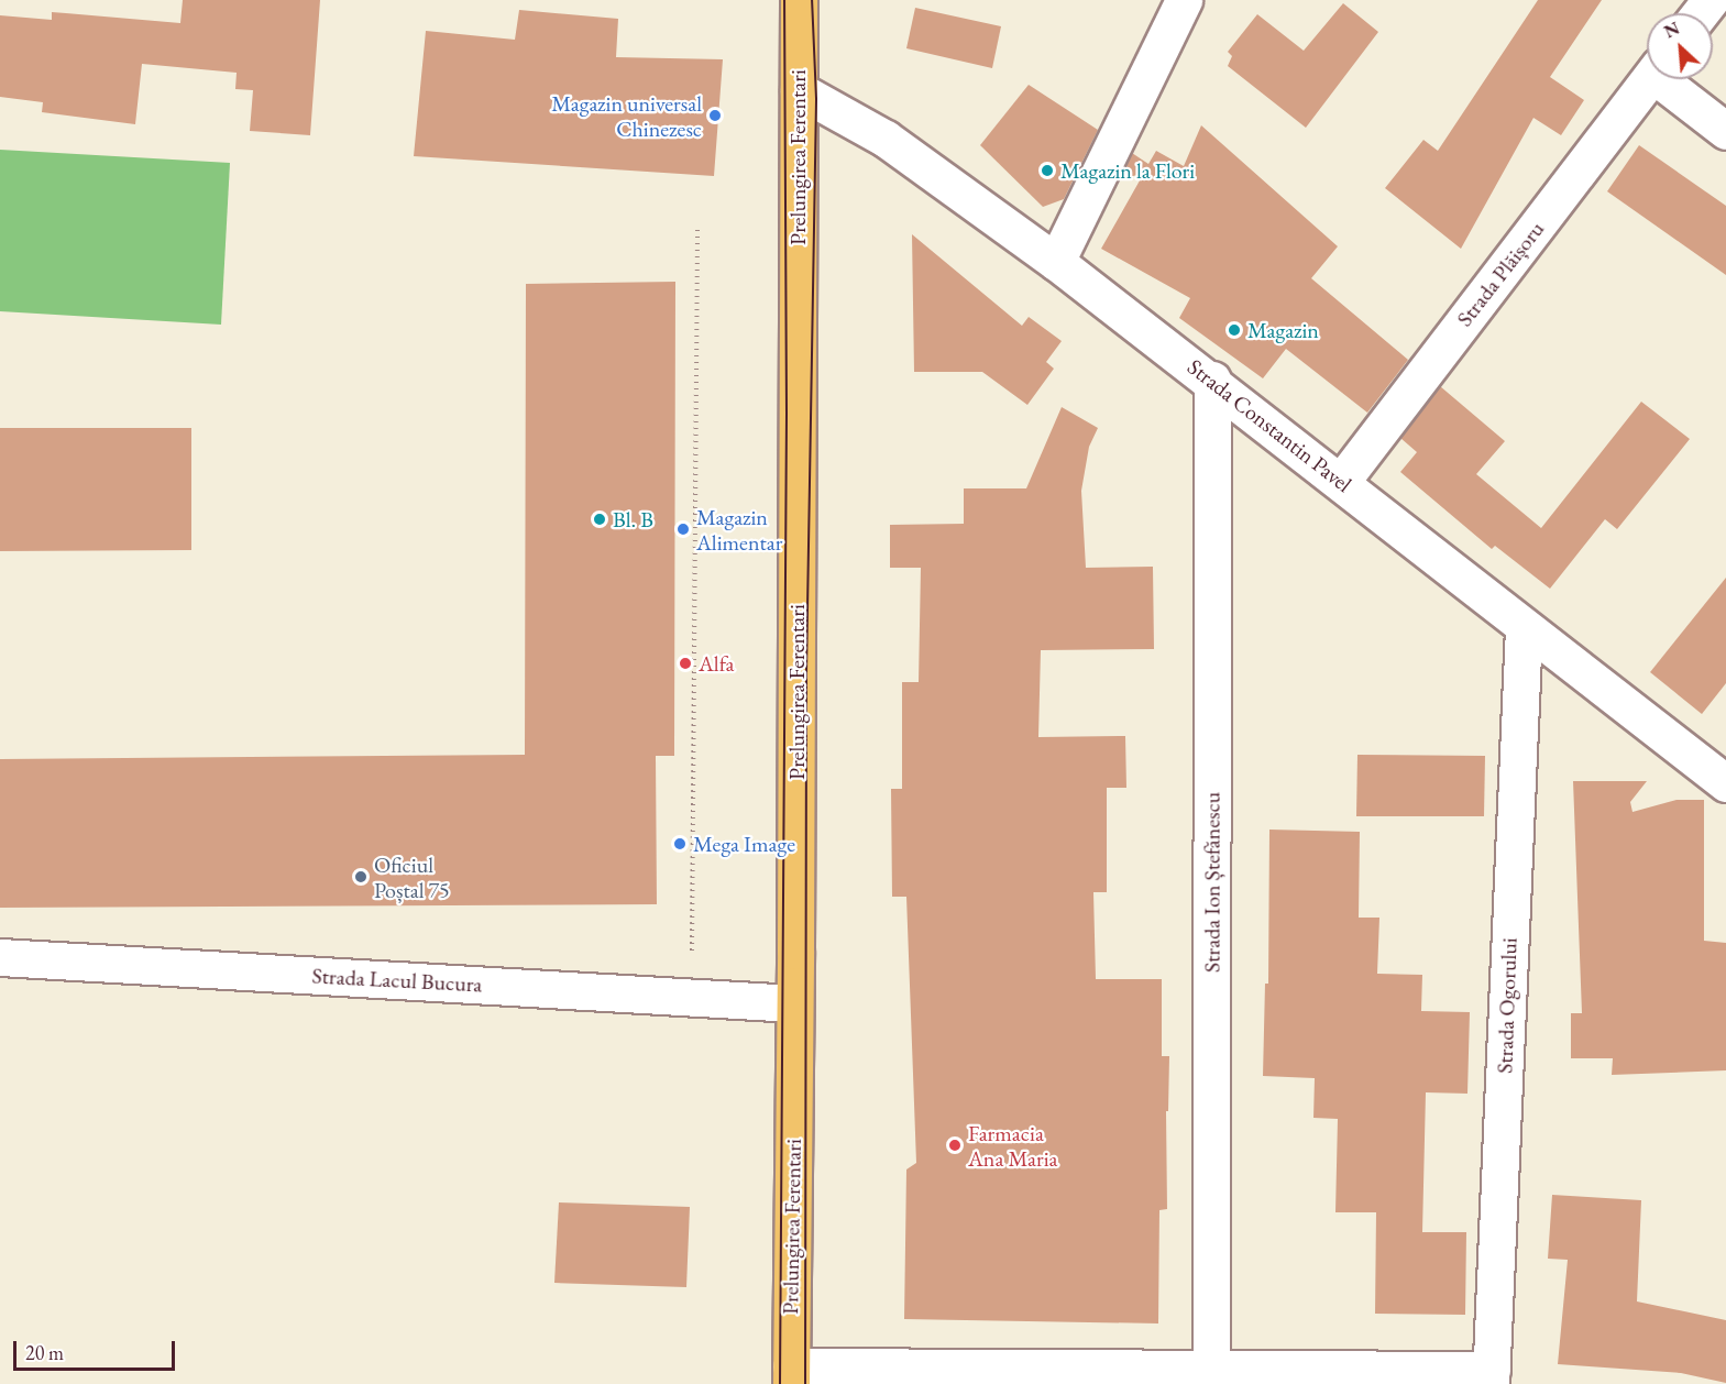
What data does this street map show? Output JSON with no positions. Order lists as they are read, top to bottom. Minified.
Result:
{"streets":{"main road":["Prelungirea Ferentari"],"street":["Strada Plăișoru","Strada Constantin Pavel","Strada Ion Ștefănescu","Strada Lacul Bucura","Strada Ogorului"]},"crossings":[["Prelungirea Ferentari","Strada Constantin Pavel"],["Prelungirea Ferentari","Strada Lacul Bucura"],["Strada Plăișoru","Strada Constantin Pavel"],["Strada Constantin Pavel","Strada Ion Ștefănescu"],["Strada Constantin Pavel","Strada Ogorului"]],"places":["Magazin universal Chinezesc","Magazin la Flori","Magazin","Bl. B","Magazin Alimentar","Alfa","Mega Image","Oficiul Poștal 75","Farmacia Ana Maria"],"scale_bar":"20 m","north":"top left"}
